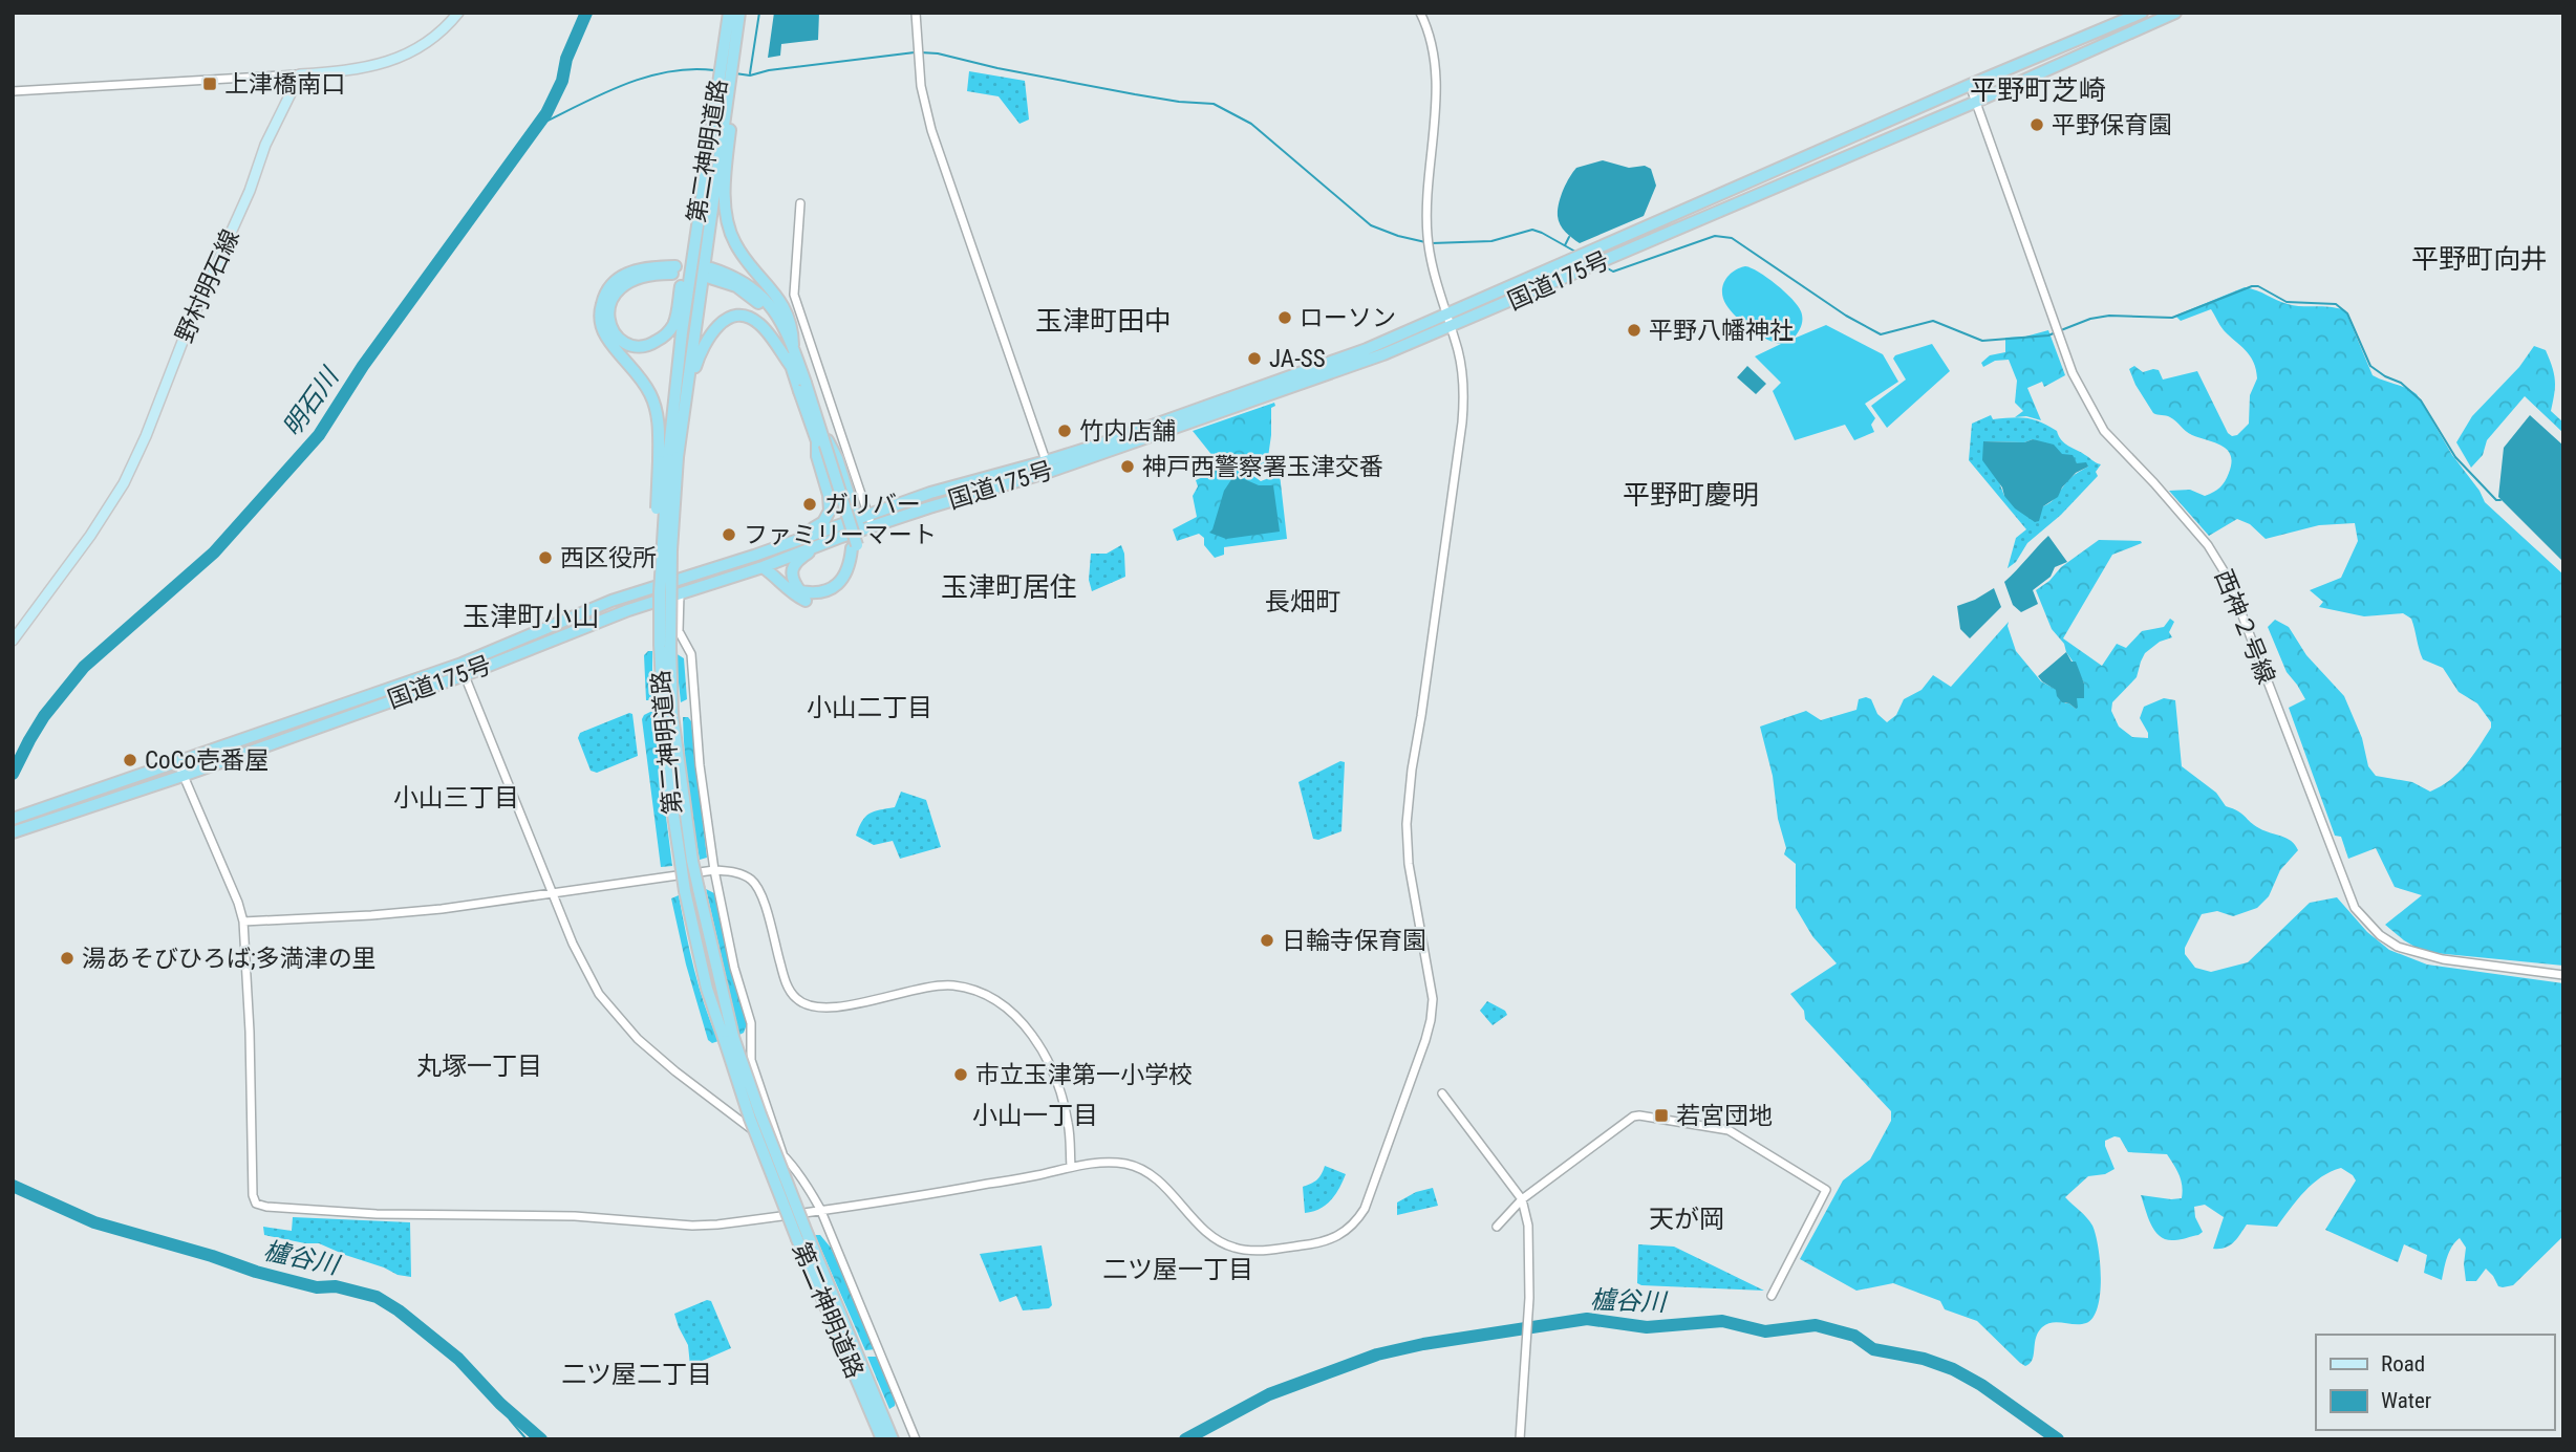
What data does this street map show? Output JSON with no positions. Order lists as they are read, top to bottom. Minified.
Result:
{"streets":{"highway":["第二神明道路","国道175号"],"main road":["野村明石線"],"street":["西神２号線"]},"crossings":[["国道175号","西神２号線"]],"districts":["平野町芝崎","平野町向井","玉津町田中","平野町慶明","玉津町居住","長畑町","玉津町小山","小山二丁目","小山三丁目","丸塚一丁目","小山一丁目","天が岡","二ツ屋一丁目","二ツ屋二丁目"],"water":["明石川","櫨谷川"],"places":{"transit":["上津橋南口","若宮団地"],"other":["平野保育園","ローソン","平野八幡神社","JA-SS","竹内店舗","神戸西警察署玉津交番","ガリバー","ファミリーマート","西区役所","CoCo壱番屋","日輪寺保育園","湯あそびひろば;多満津の里","市立玉津第一小学校"]},"legend":["Road","Water"]}
